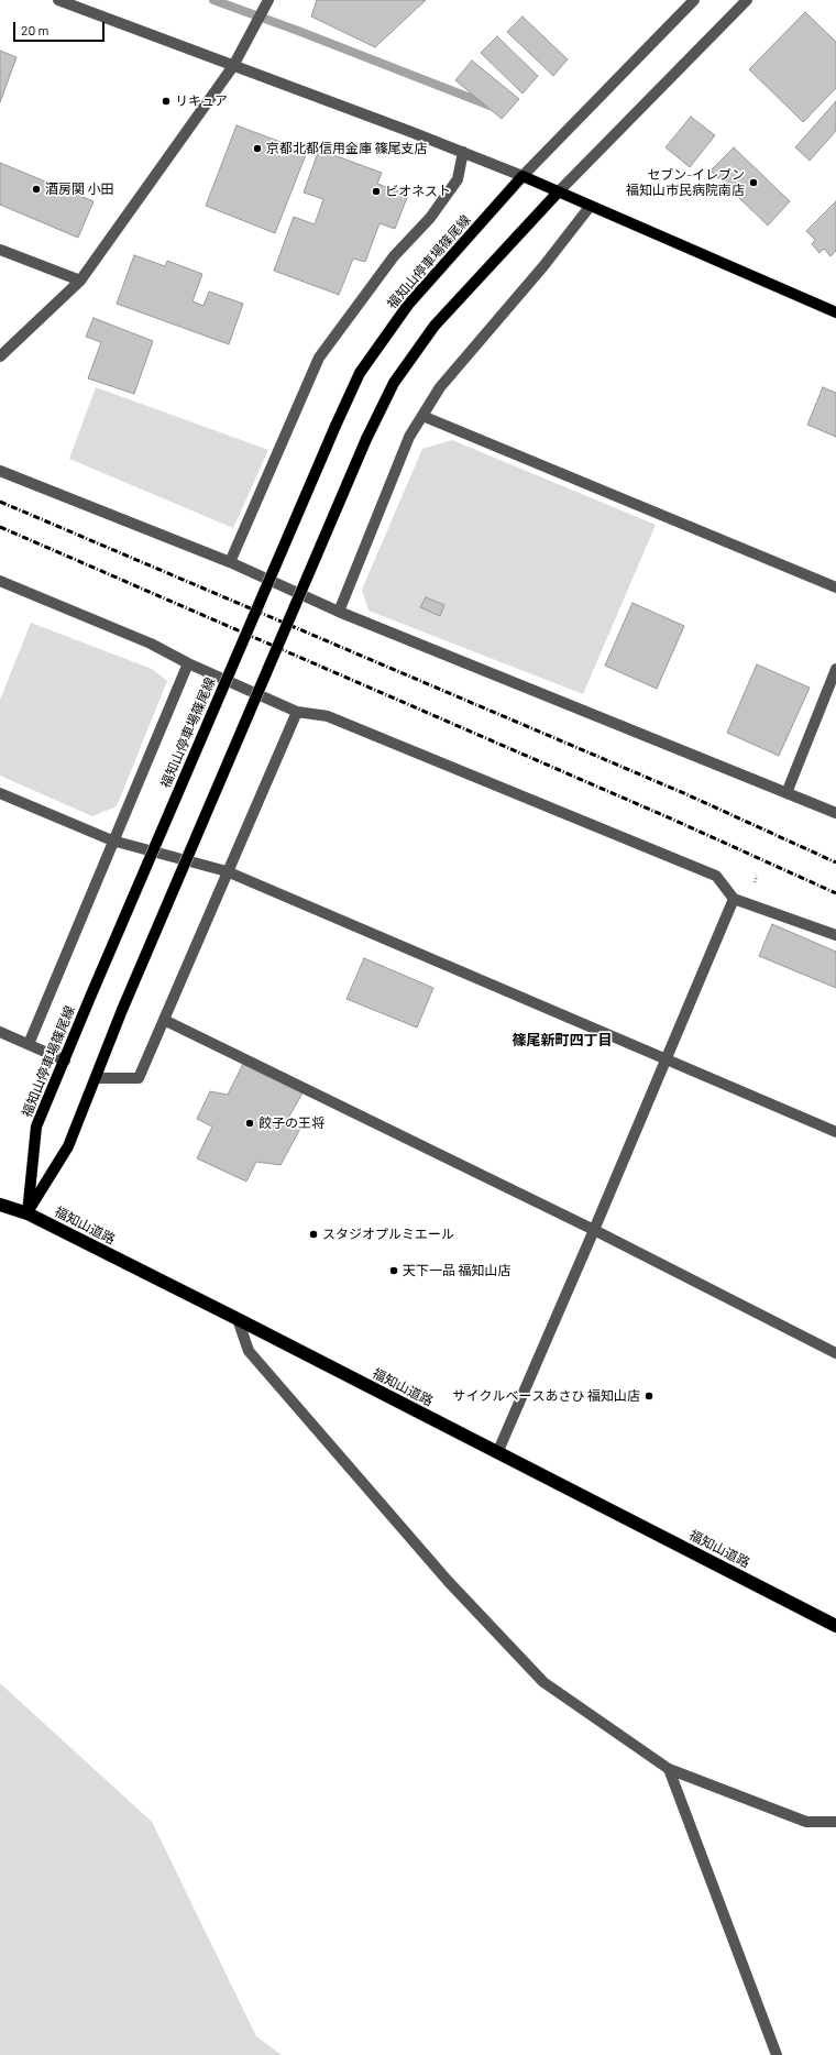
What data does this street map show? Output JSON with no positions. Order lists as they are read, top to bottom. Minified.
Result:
{"streets":{"highway":["福知山道路"],"main road":["福知山停車場篠尾線"]},"crossings":[["福知山停車場篠尾線","福知山道路"]],"districts":["篠尾新町四丁目"],"places":["リキュア","京都北都信用金庫 篠尾支店","セブン-イレブン 福知山市民病院南店","酒房関 小田","ビオネスト","餃子の王将","スタジオプルミエール","天下一品 福知山店","サイクルベースあさひ 福知山店"],"scale_bar":"20 m"}
